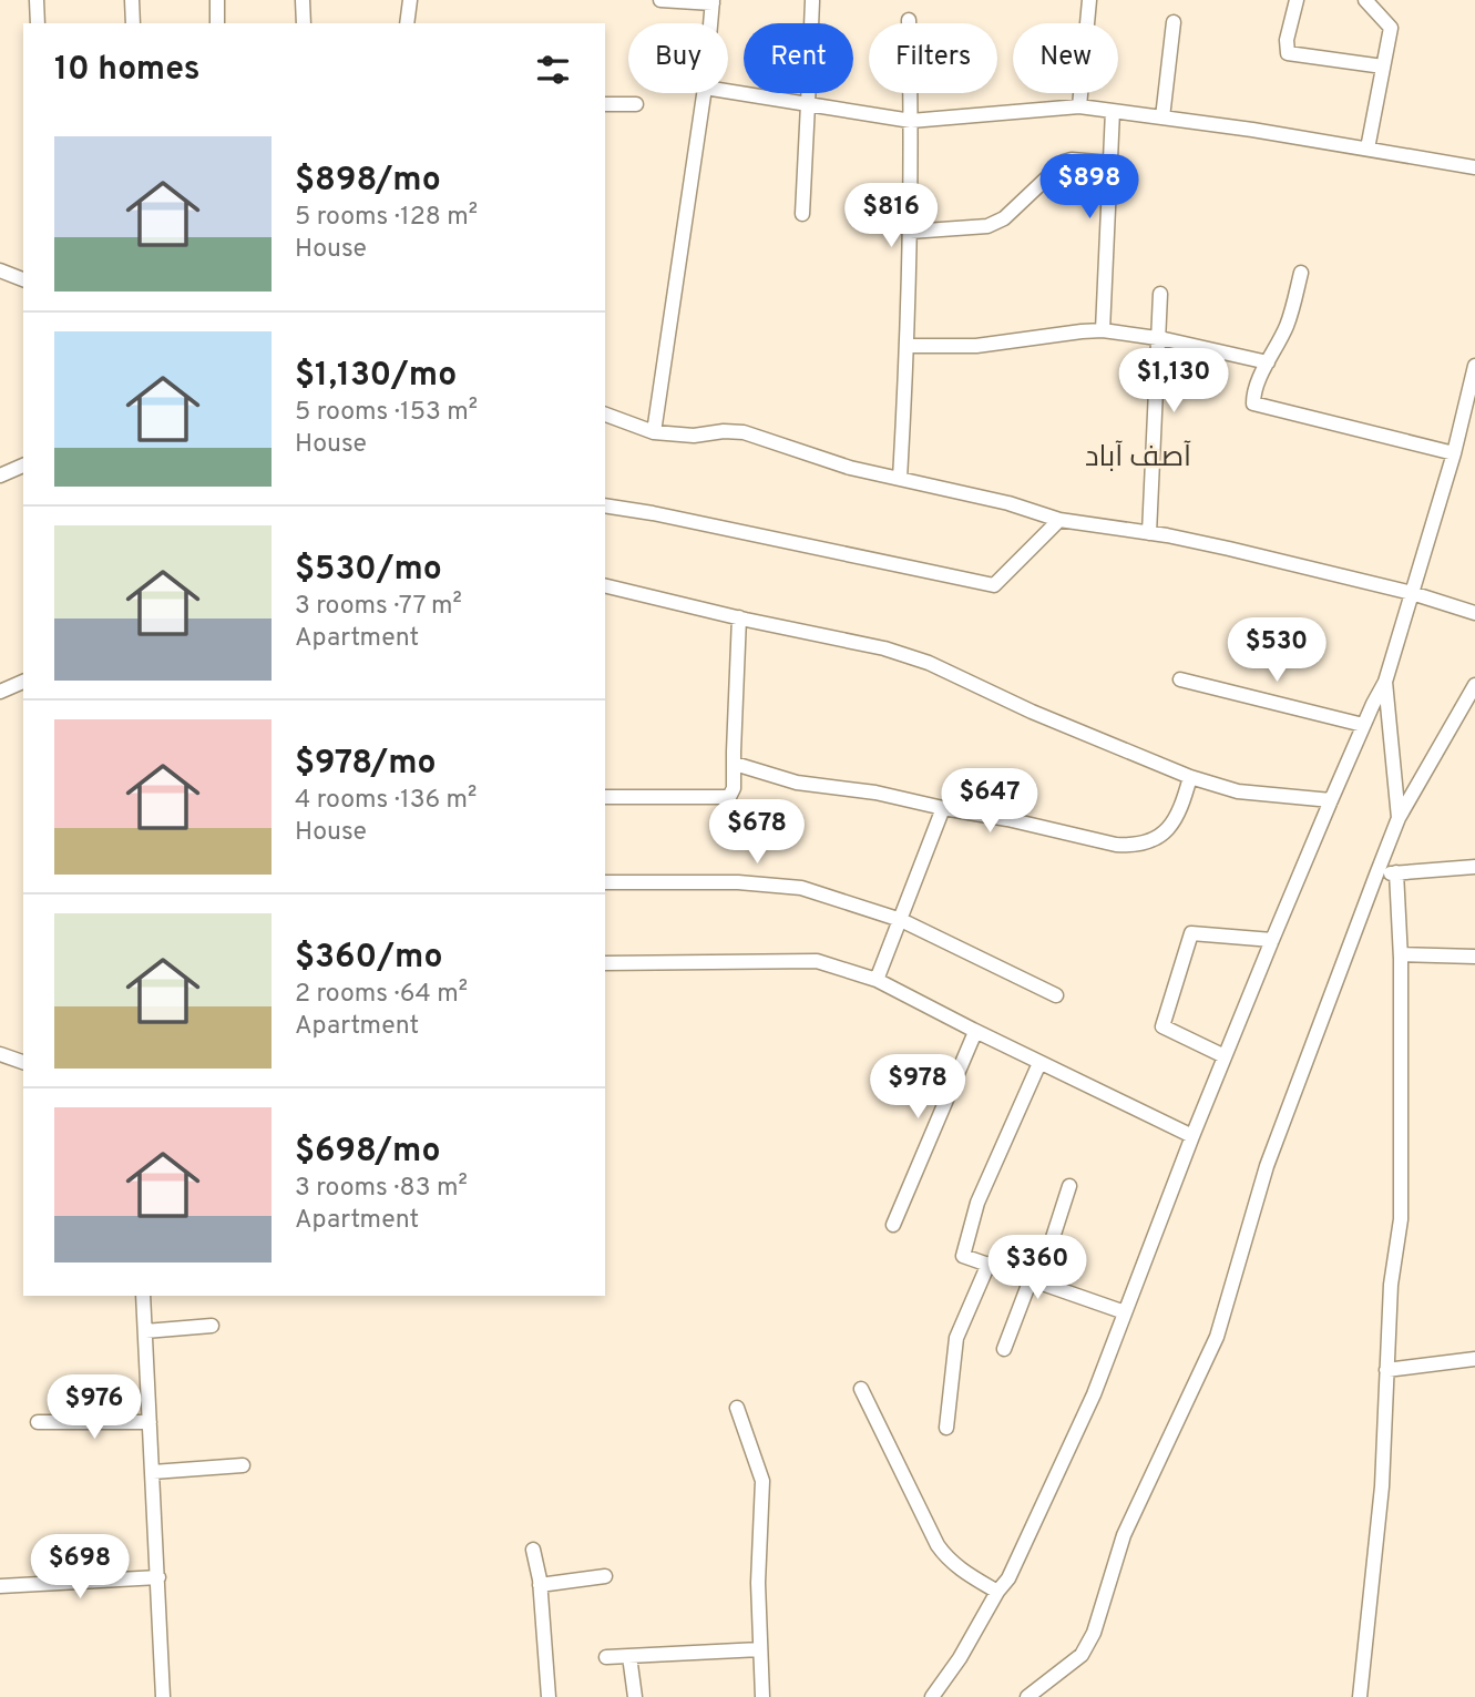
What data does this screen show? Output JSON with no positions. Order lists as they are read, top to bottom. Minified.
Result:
{"districts":["آصف آباد"],"page":{"chip":["Buy","Rent","Filters","New"],"heading":"10 homes","list":[{"name":"$898/mo","note":"5 rooms · 128 m² · House"},{"name":"$1,130/mo","note":"5 rooms · 153 m² · House"},{"name":"$530/mo","note":"3 rooms · 77 m² · Apartment"},{"name":"$978/mo","note":"4 rooms · 136 m² · House"},{"name":"$360/mo","note":"2 rooms · 64 m² · Apartment"},{"name":"$698/mo","note":"3 rooms · 83 m² · Apartment"}],"price":["$898","$816","$1,130","$530","$647","$678","$978","$360","$976","$698"]}}
